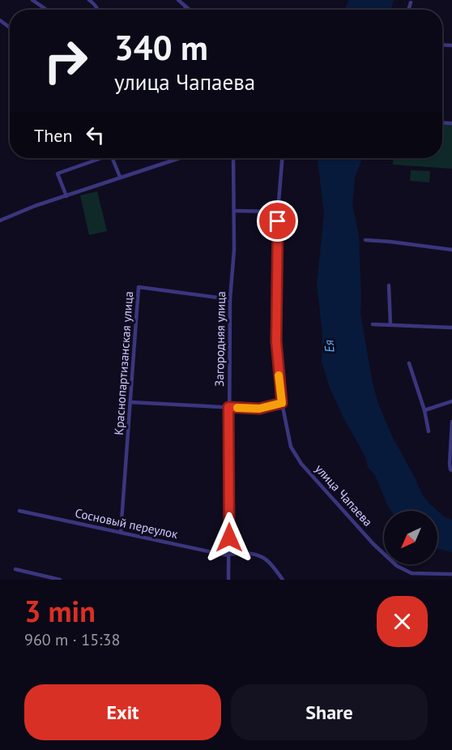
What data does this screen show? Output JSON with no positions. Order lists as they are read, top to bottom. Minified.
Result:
{"streets":{"street":["Загородняя улица","Краснопартизанская улица","улица Чапаева","Сосновый переулок"]},"crossings":[["Загородняя улица","Краснопартизанская улица"],["Загородняя улица","Сосновый переулок"],["Краснопартизанская улица","Сосновый переулок"]],"water":["Ея"],"north":"bottom left","page":{"turn":["340 m","улица Чапаева"],"then":"Then","heading":["3 min","960 m · 15:38"],"buttons":["Exit","Share"]}}
